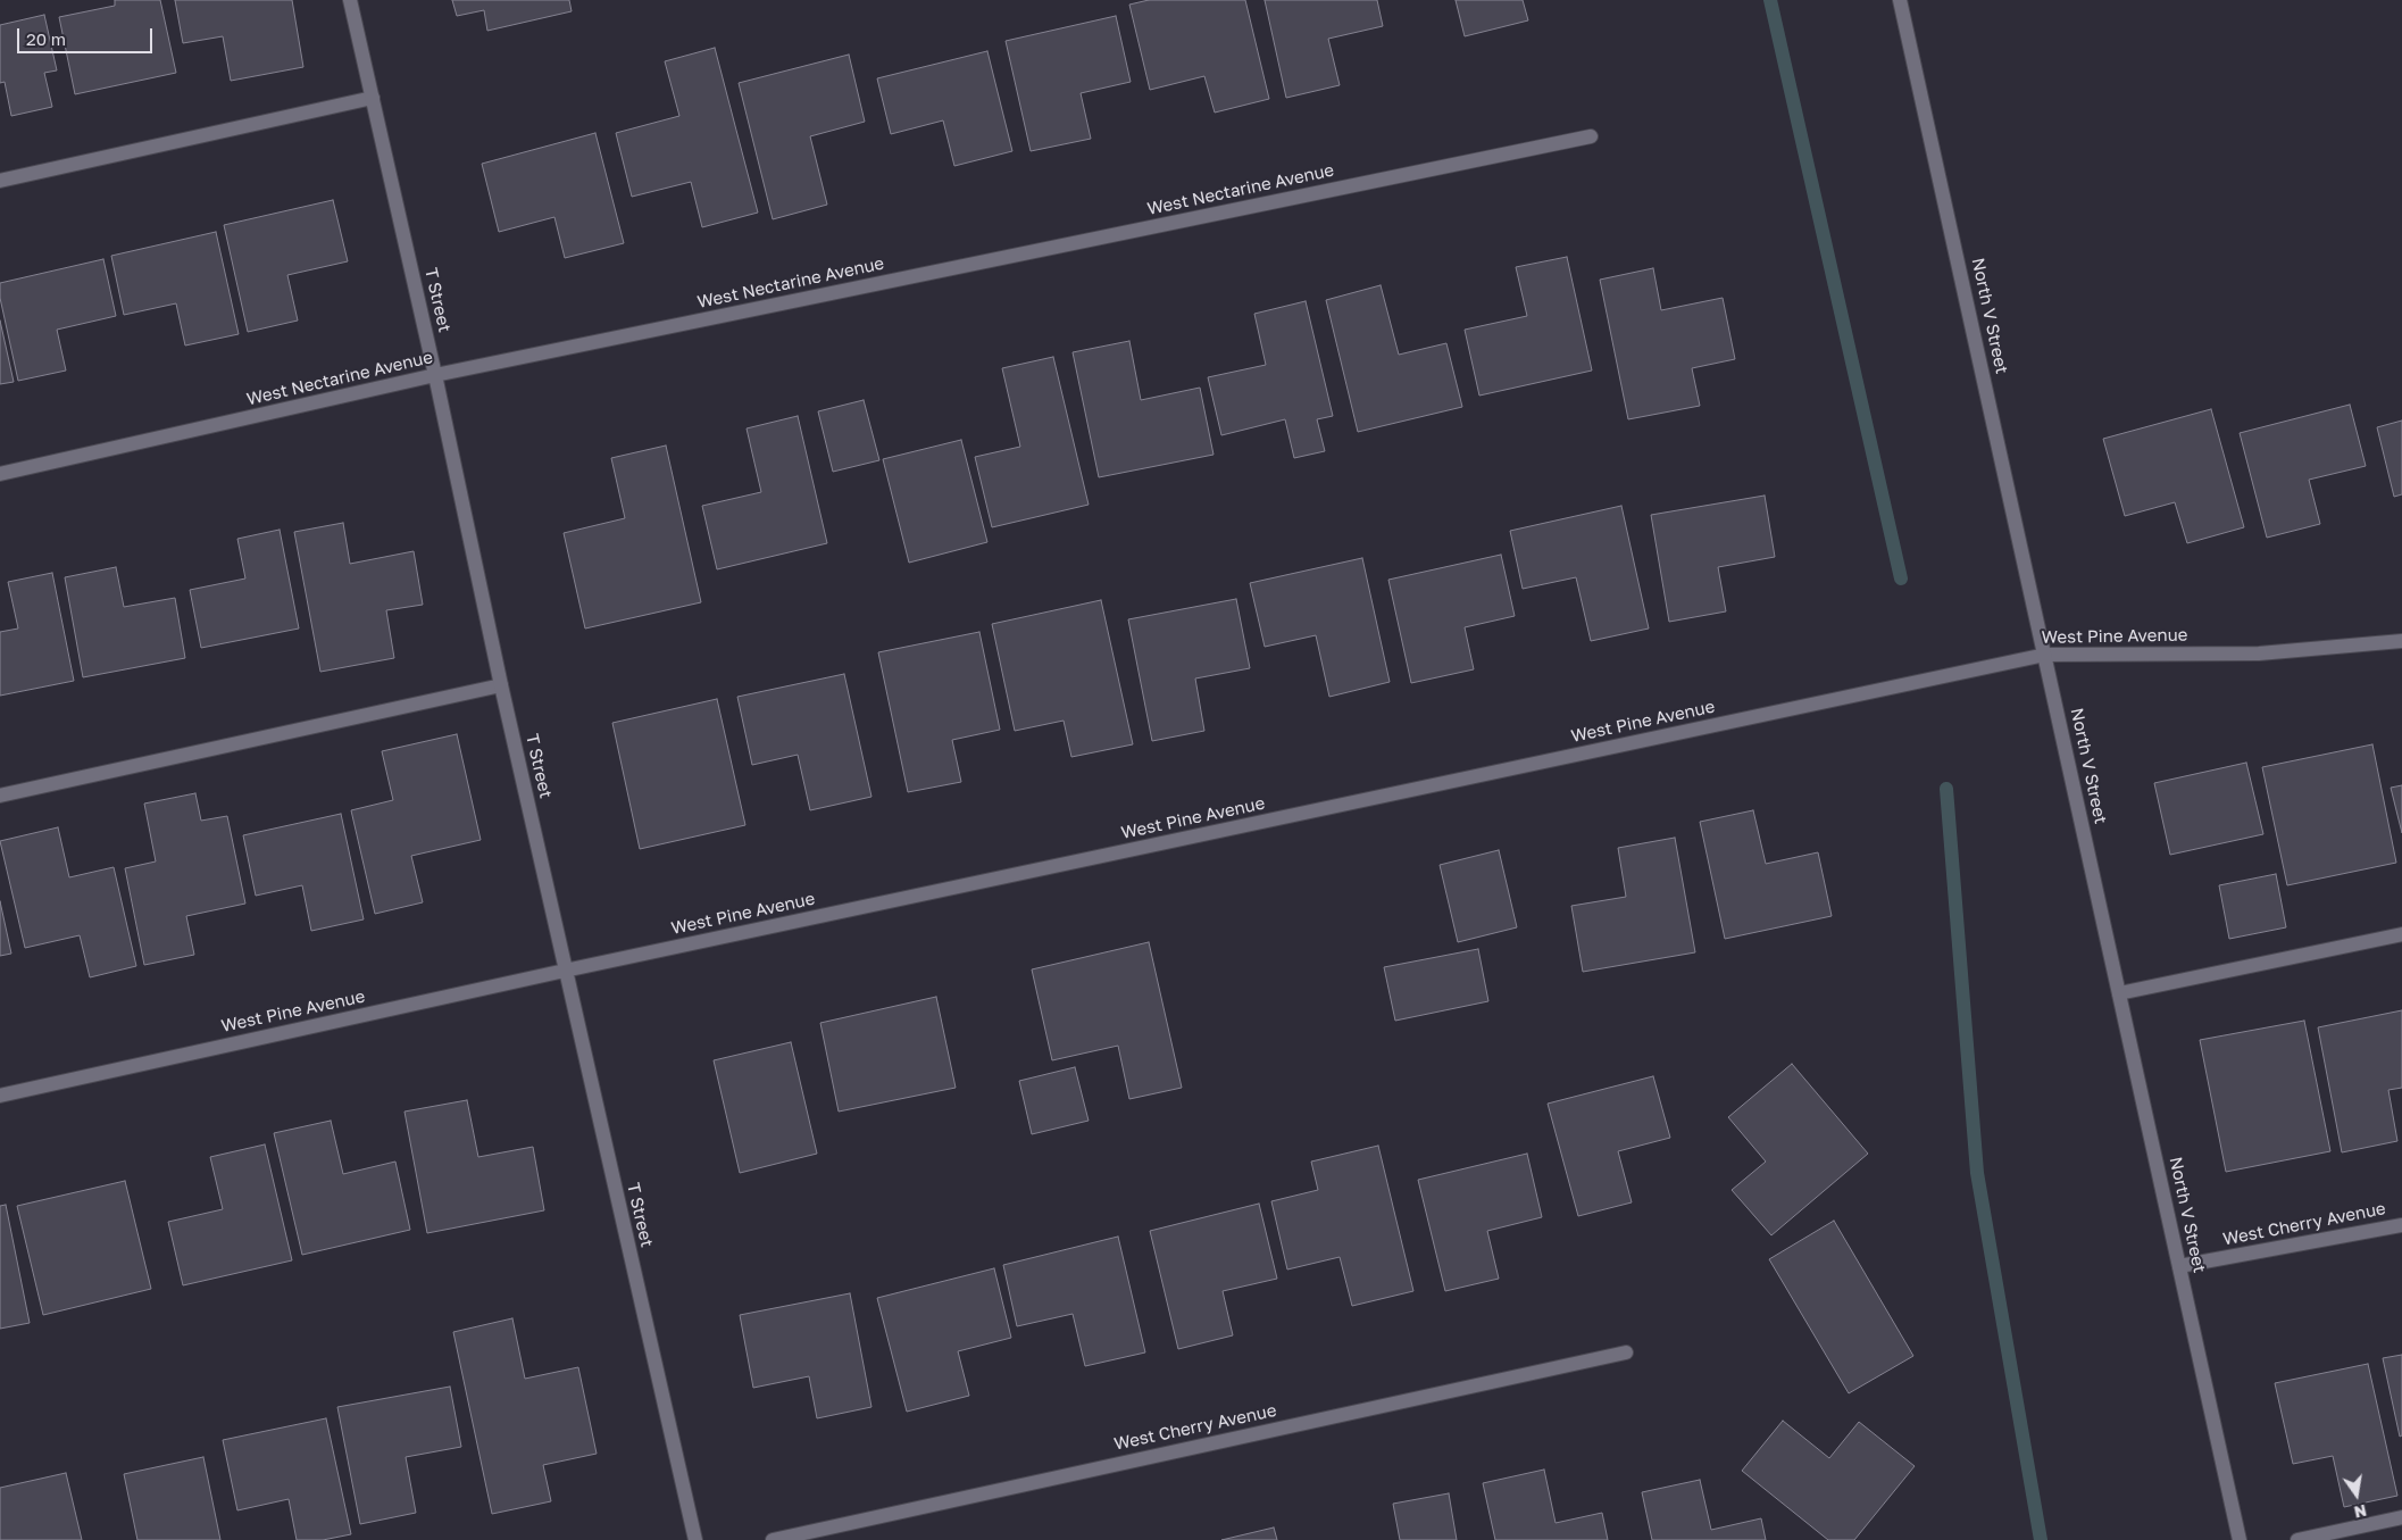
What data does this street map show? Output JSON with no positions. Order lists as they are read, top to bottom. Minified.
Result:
{"streets":{"street":["West Nectarine Avenue","T Street","North V Street","West Pine Avenue","West Cherry Avenue"]},"crossings":[["West Nectarine Avenue","T Street"],["T Street","West Pine Avenue"],["North V Street","West Pine Avenue"],["North V Street","West Cherry Avenue"]],"scale_bar":"20 m","north":"bottom"}
